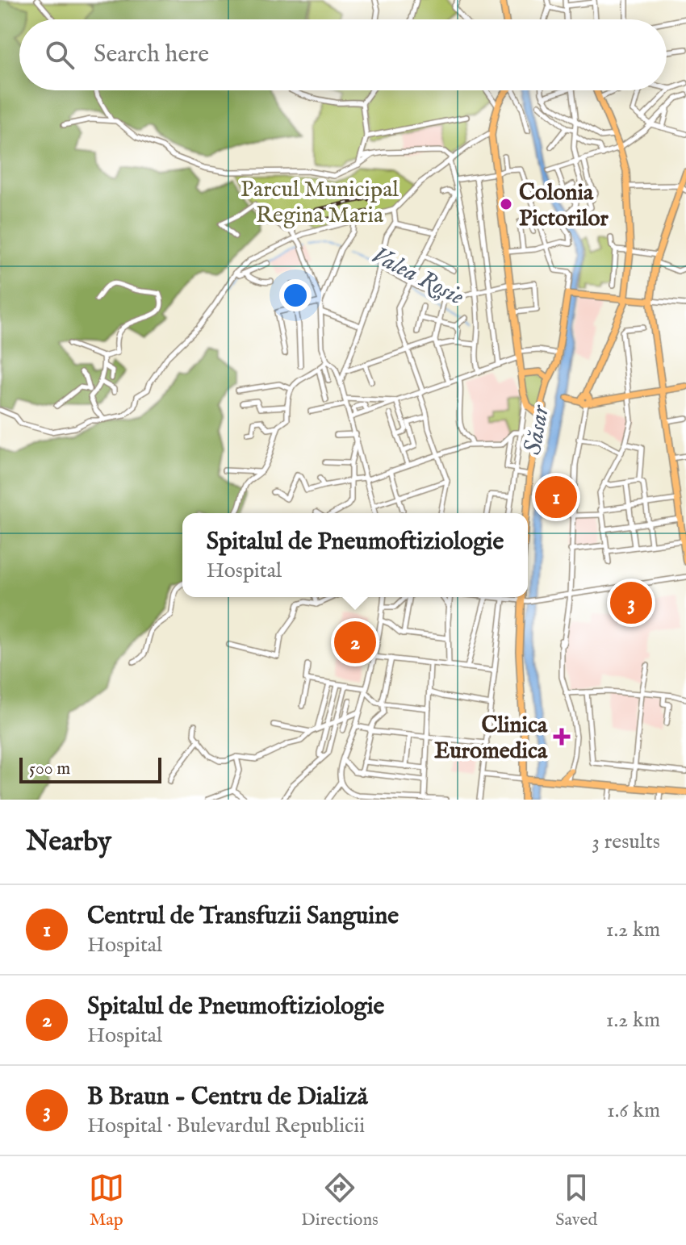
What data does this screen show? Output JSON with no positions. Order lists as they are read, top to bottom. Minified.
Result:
{"water":["Valea Roșie","Săsar"],"parks":["Parcul Municipal Regina Maria"],"places":{"other":["Colonia Pictorilor"],"health":["Clinica Euromedica"]},"scale_bar":"500 m","page":{"search":"Search here","pins":["1","3","2"],"popup":["Spitalul de Pneumoftiziologie","Hospital"],"scale":"500 m","heading":["Nearby","3 results"],"list":[{"mark":"1","name":"Centrul de Transfuzii Sanguine","note":"Hospital","value":"1.2 km"},{"mark":"2","name":"Spitalul de Pneumoftiziologie","note":"Hospital","value":"1.2 km"},{"mark":"3","name":"B Braun - Centru de Dializă","note":"Hospital · Bulevardul Republicii","value":"1.6 km"}],"nav":["Map","Directions","Saved"]}}
